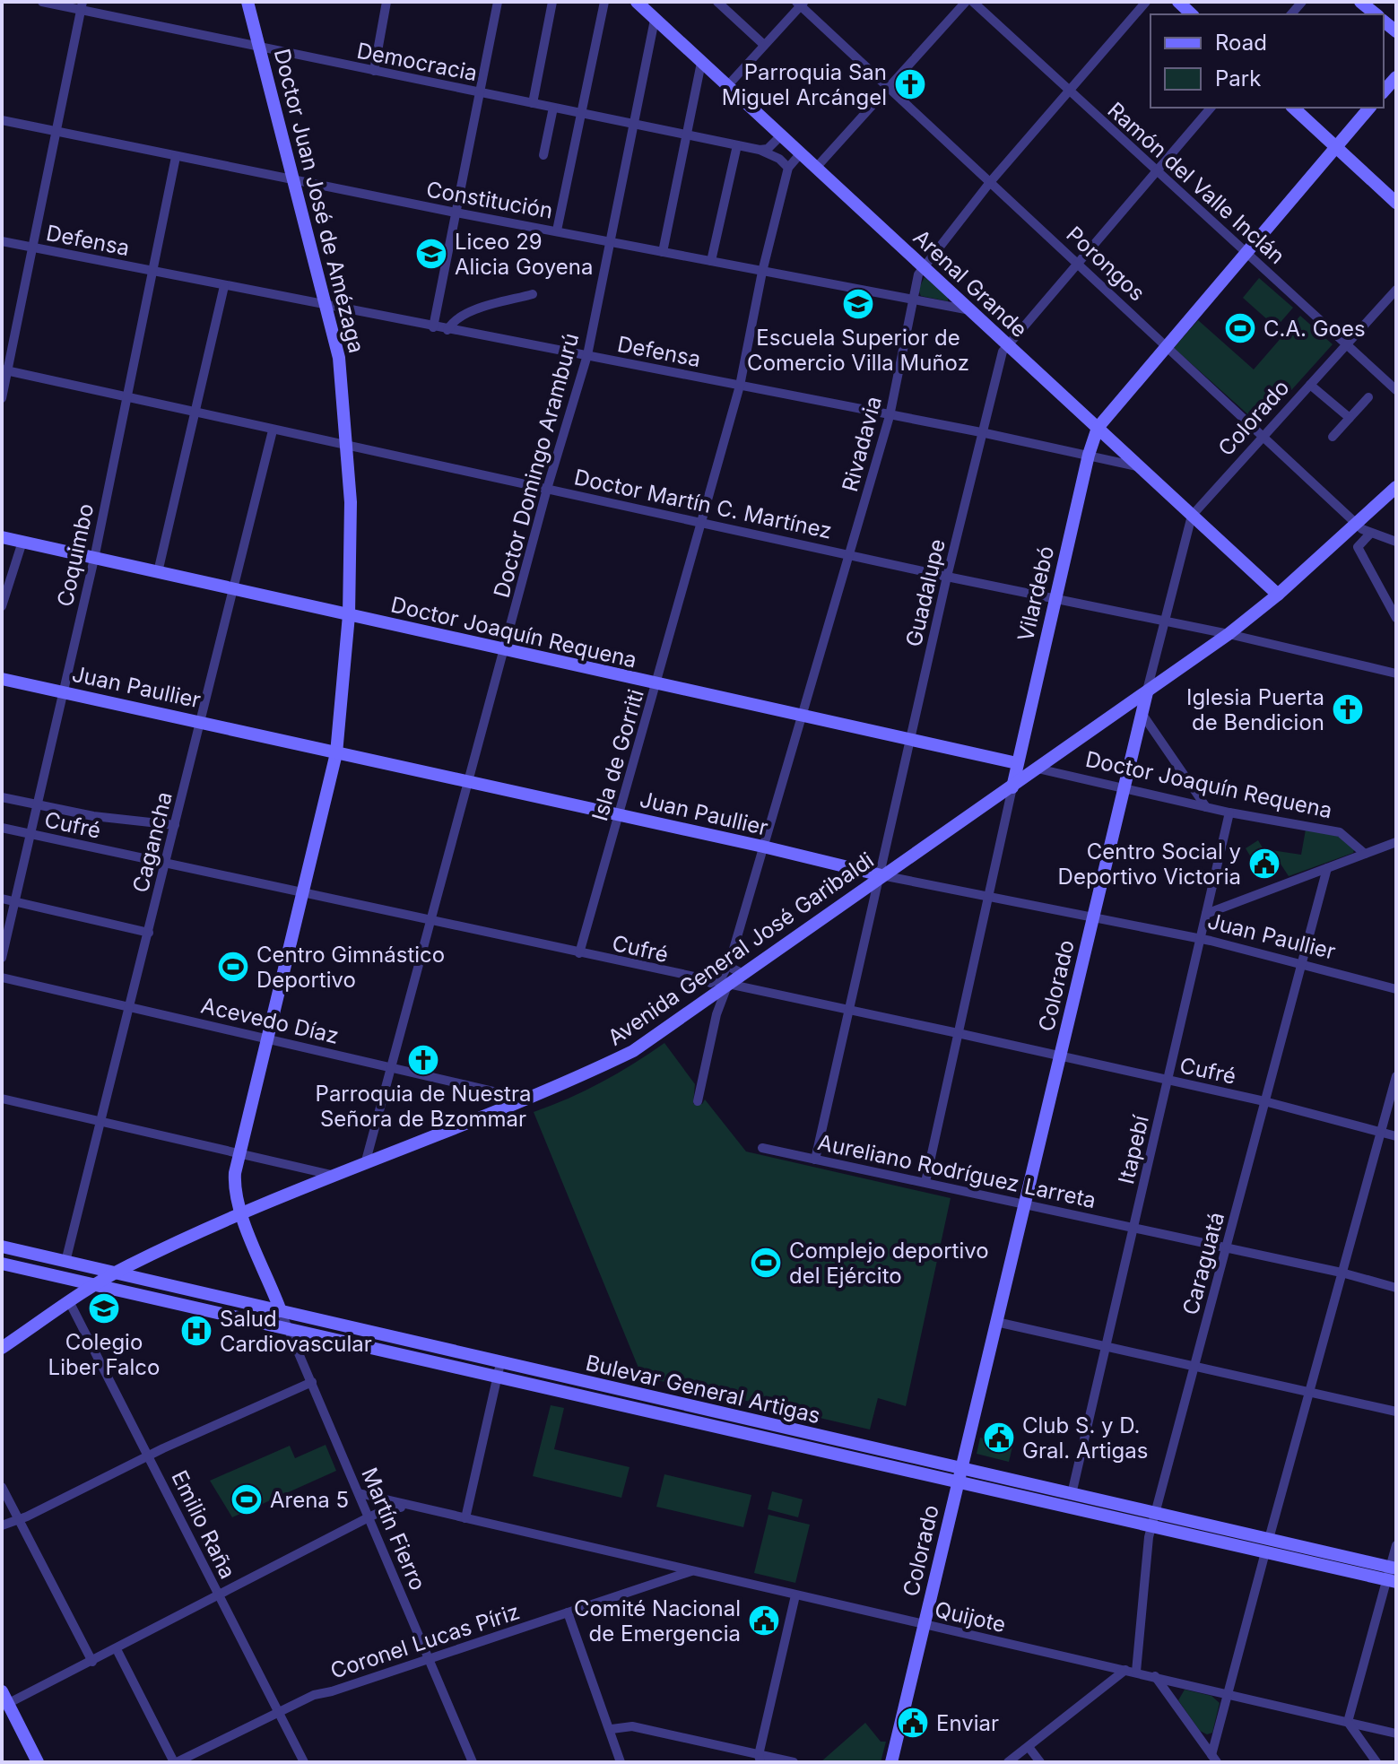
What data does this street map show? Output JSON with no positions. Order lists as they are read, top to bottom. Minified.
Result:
{"streets":{"street":["Democracia","Ramón del Valle Inclán","Constitución","Doctor Juan José de Amézaga","Defensa","Porongos","Arenal Grande","Colorado","Rivadavia","Doctor Domingo Aramburú","Doctor Martín C. Martínez","Coquimbo","Guadalupe","Vilardebó","Doctor Joaquín Requena","Juan Paullier","Isla de Gorriti","Cufré","Cagancha","Avenida General José Garibaldi","Acevedo Díaz","Itapebí","Aureliano Rodríguez Larreta","Caraguatá","Bulevar General Artigas","Emilio Raña","Martín Fierro","Quijote","Coronel Lucas Píriz"]},"crossings":[["Democracia","Doctor Juan José de Amézaga"],["Democracia","Doctor Domingo Aramburú"],["Ramón del Valle Inclán","Colorado"],["Ramón del Valle Inclán","Rivadavia"],["Ramón del Valle Inclán","Guadalupe"],["Ramón del Valle Inclán","Vilardebó"],["Constitución","Doctor Juan José de Amézaga"],["Constitución","Arenal Grande"],["Constitución","Rivadavia"],["Constitución","Doctor Domingo Aramburú"],["Constitución","Coquimbo"],["Constitución","Isla de Gorriti"],["Doctor Juan José de Amézaga","Defensa"],["Doctor Juan José de Amézaga","Doctor Martín C. Martínez"],["Doctor Juan José de Amézaga","Doctor Joaquín Requena"],["Doctor Juan José de Amézaga","Juan Paullier"],["Doctor Juan José de Amézaga","Cufré"],["Doctor Juan José de Amézaga","Avenida General José Garibaldi"],["Doctor Juan José de Amézaga","Acevedo Díaz"],["Doctor Juan José de Amézaga","Bulevar General Artigas"],["Doctor Juan José de Amézaga","Martín Fierro"],["Defensa","Arenal Grande"],["Defensa","Rivadavia"],["Defensa","Doctor Domingo Aramburú"],["Defensa","Coquimbo"],["Defensa","Guadalupe"],["Defensa","Vilardebó"],["Defensa","Isla de Gorriti"],["Porongos","Colorado"],["Porongos","Rivadavia"],["Porongos","Guadalupe"],["Porongos","Vilardebó"],["Porongos","Avenida General José Garibaldi"],["Arenal Grande","Colorado"],["Arenal Grande","Rivadavia"],["Arenal Grande","Doctor Domingo Aramburú"],["Arenal Grande","Guadalupe"],["Arenal Grande","Vilardebó"],["Arenal Grande","Isla de Gorriti"],["Arenal Grande","Avenida General José Garibaldi"],["Colorado","Doctor Martín C. Martínez"],["Colorado","Doctor Joaquín Requena"],["Colorado","Juan Paullier"],["Colorado","Cufré"],["Colorado","Avenida General José Garibaldi"],["Colorado","Aureliano Rodríguez Larreta"],["Colorado","Bulevar General Artigas"],["Colorado","Quijote"],["Rivadavia","Doctor Martín C. Martínez"],["Rivadavia","Doctor Joaquín Requena"],["Rivadavia","Juan Paullier"],["Rivadavia","Cufré"],["Doctor Domingo Aramburú","Doctor Martín C. Martínez"],["Doctor Domingo Aramburú","Doctor Joaquín Requena"],["Doctor Domingo Aramburú","Juan Paullier"],["Doctor Domingo Aramburú","Cufré"],["Doctor Domingo Aramburú","Avenida General José Garibaldi"],["Doctor Domingo Aramburú","Acevedo Díaz"],["Doctor Martín C. Martínez","Coquimbo"],["Doctor Martín C. Martínez","Guadalupe"],["Doctor Martín C. Martínez","Vilardebó"],["Doctor Martín C. Martínez","Isla de Gorriti"],["Doctor Martín C. Martínez","Cagancha"],["Doctor Martín C. Martínez","Avenida General José Garibaldi"],["Coquimbo","Doctor Joaquín Requena"],["Coquimbo","Juan Paullier"],["Coquimbo","Cufré"],["Guadalupe","Doctor Joaquín Requena"],["Guadalupe","Juan Paullier"],["Guadalupe","Cufré"],["Guadalupe","Avenida General José Garibaldi"],["Guadalupe","Aureliano Rodríguez Larreta"],["Vilardebó","Doctor Joaquín Requena"],["Vilardebó","Juan Paullier"],["Vilardebó","Cufré"],["Vilardebó","Avenida General José Garibaldi"],["Vilardebó","Aureliano Rodríguez Larreta"],["Doctor Joaquín Requena","Isla de Gorriti"],["Doctor Joaquín Requena","Cagancha"],["Doctor Joaquín Requena","Avenida General José Garibaldi"],["Doctor Joaquín Requena","Itapebí"],["Juan Paullier","Isla de Gorriti"],["Juan Paullier","Cagancha"],["Juan Paullier","Avenida General José Garibaldi"],["Juan Paullier","Itapebí"],["Juan Paullier","Caraguatá"],["Isla de Gorriti","Cufré"],["Cufré","Cagancha"],["Cufré","Avenida General José Garibaldi"],["Cufré","Itapebí"],["Cufré","Caraguatá"],["Cagancha","Acevedo Díaz"],["Cagancha","Bulevar General Artigas"],["Avenida General José Garibaldi","Acevedo Díaz"],["Avenida General José Garibaldi","Bulevar General Artigas"],["Avenida General José Garibaldi","Emilio Raña"],["Itapebí","Aureliano Rodríguez Larreta"],["Itapebí","Bulevar General Artigas"],["Aureliano Rodríguez Larreta","Caraguatá"],["Caraguatá","Bulevar General Artigas"],["Caraguatá","Quijote"],["Bulevar General Artigas","Martín Fierro"],["Emilio Raña","Quijote"],["Emilio Raña","Coronel Lucas Píriz"],["Martín Fierro","Quijote"],["Martín Fierro","Coronel Lucas Píriz"],["Quijote","Coronel Lucas Píriz"]],"places":{"church":["Parroquia San Miguel Arcángel","Iglesia Puerta de Bendicion","Parroquia de Nuestra Señora de Bzommar"],"school or university":["Liceo 29 Alicia Goyena","Escuela Superior de Comercio Villa Muñoz","Colegio Liber Falco"],"sports":["C.A. Goes","Centro Gimnástico Deportivo","Complejo deportivo del Ejército","Arena 5"],"public building":["Centro Social y Deportivo Victoria","Club S. y D. Gral. Artigas","Comité Nacional de Emergencia","Enviar"],"hospital":["Salud Cardiovascular"]},"legend":["Road","Park"]}
